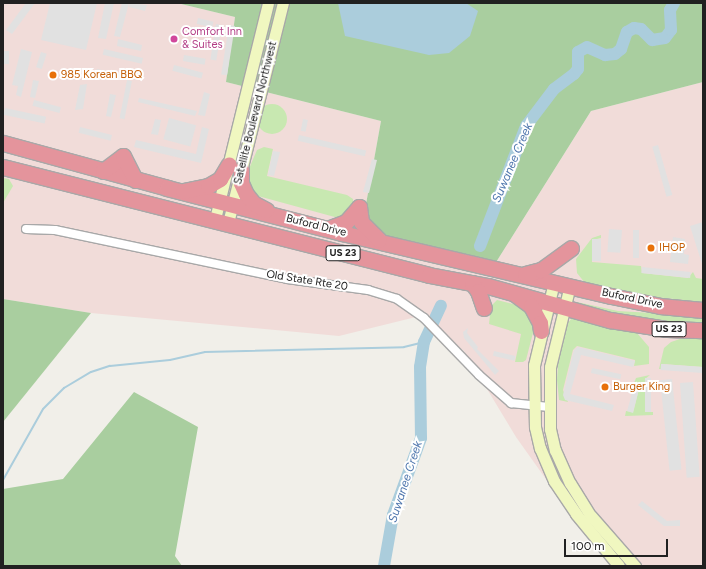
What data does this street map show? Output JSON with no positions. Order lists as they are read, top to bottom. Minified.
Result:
{"streets":{"highway":["Buford Drive","US 23"],"main road":["Satellite Boulevard Northwest"],"street":["Old State Rte 20"]},"crossings":[["Satellite Boulevard Northwest","Buford Drive"]],"water":["Suwanee Creek"],"places":["Comfort Inn & Suites","985 Korean BBQ","IHOP","Burger King"],"scale_bar":"100 m"}
